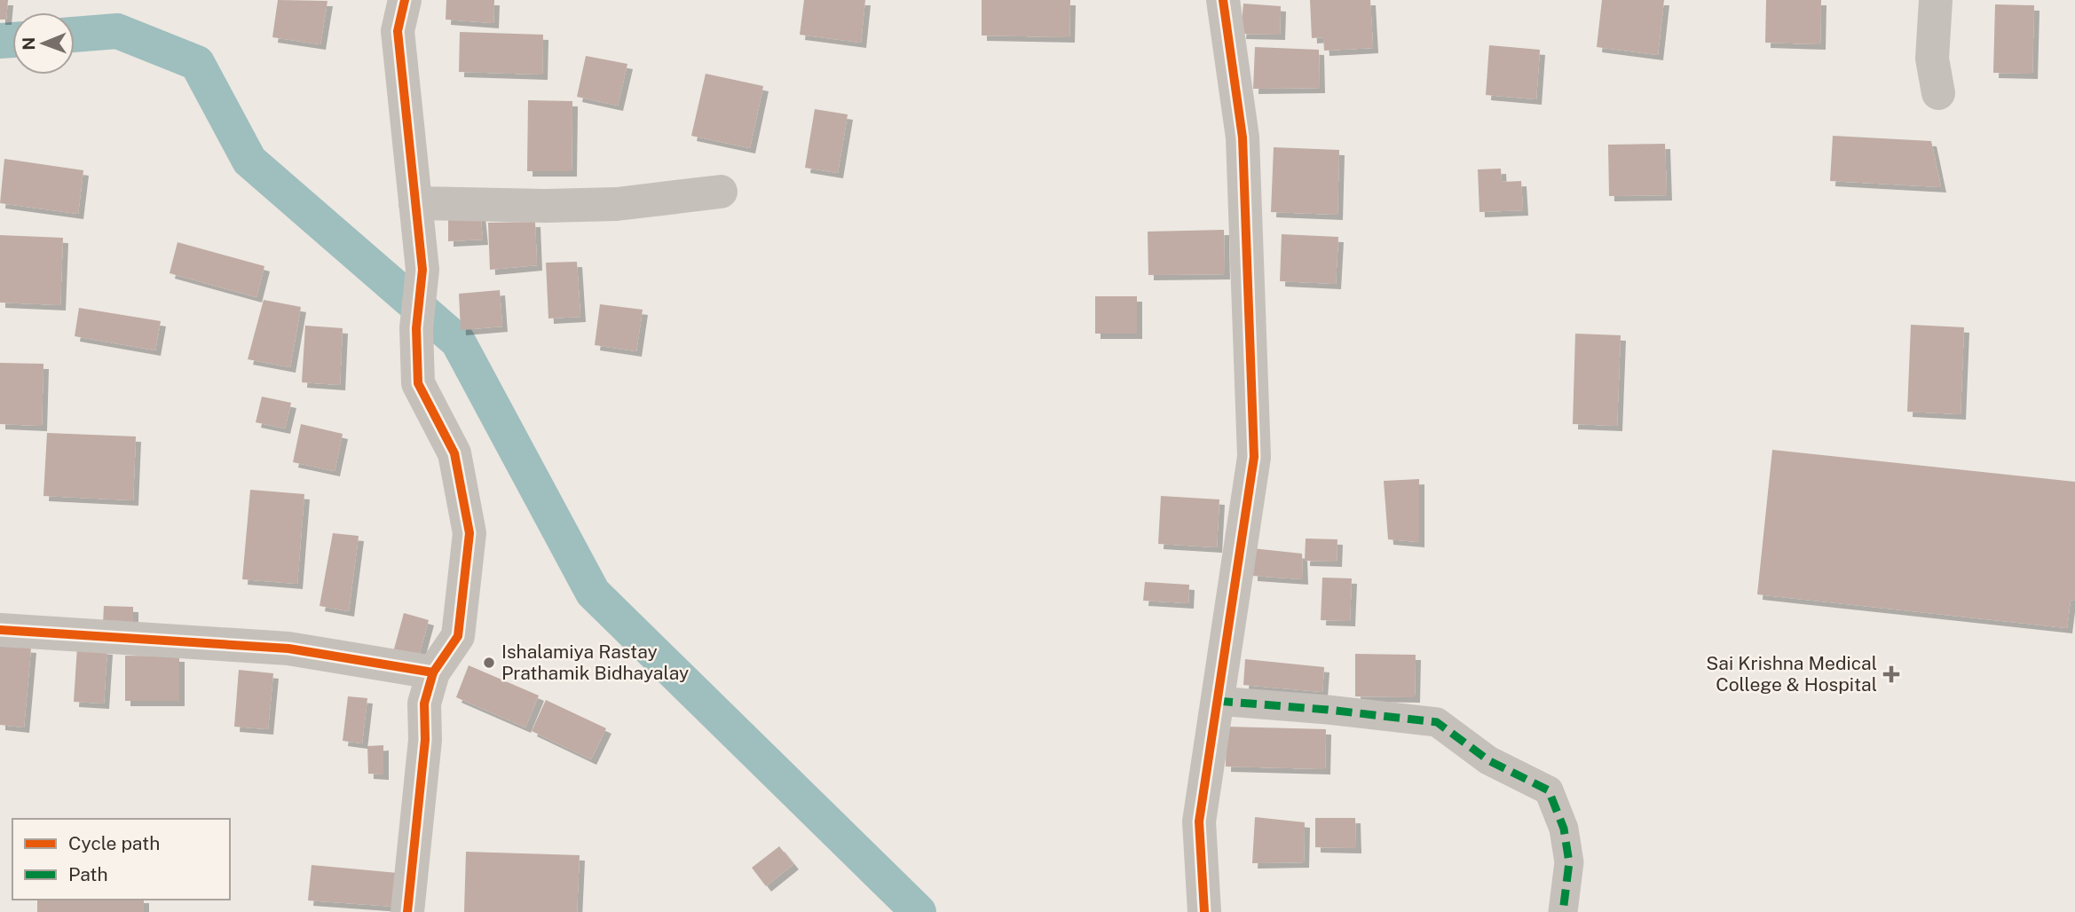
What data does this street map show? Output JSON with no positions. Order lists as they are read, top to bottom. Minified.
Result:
{"places":{"other":["Ishalamiya Rastay Prathamik Bidhayalay"],"health":["Sai Krishna Medical College & Hospital"]},"legend":["Cycle path","Path"],"north":"left"}
